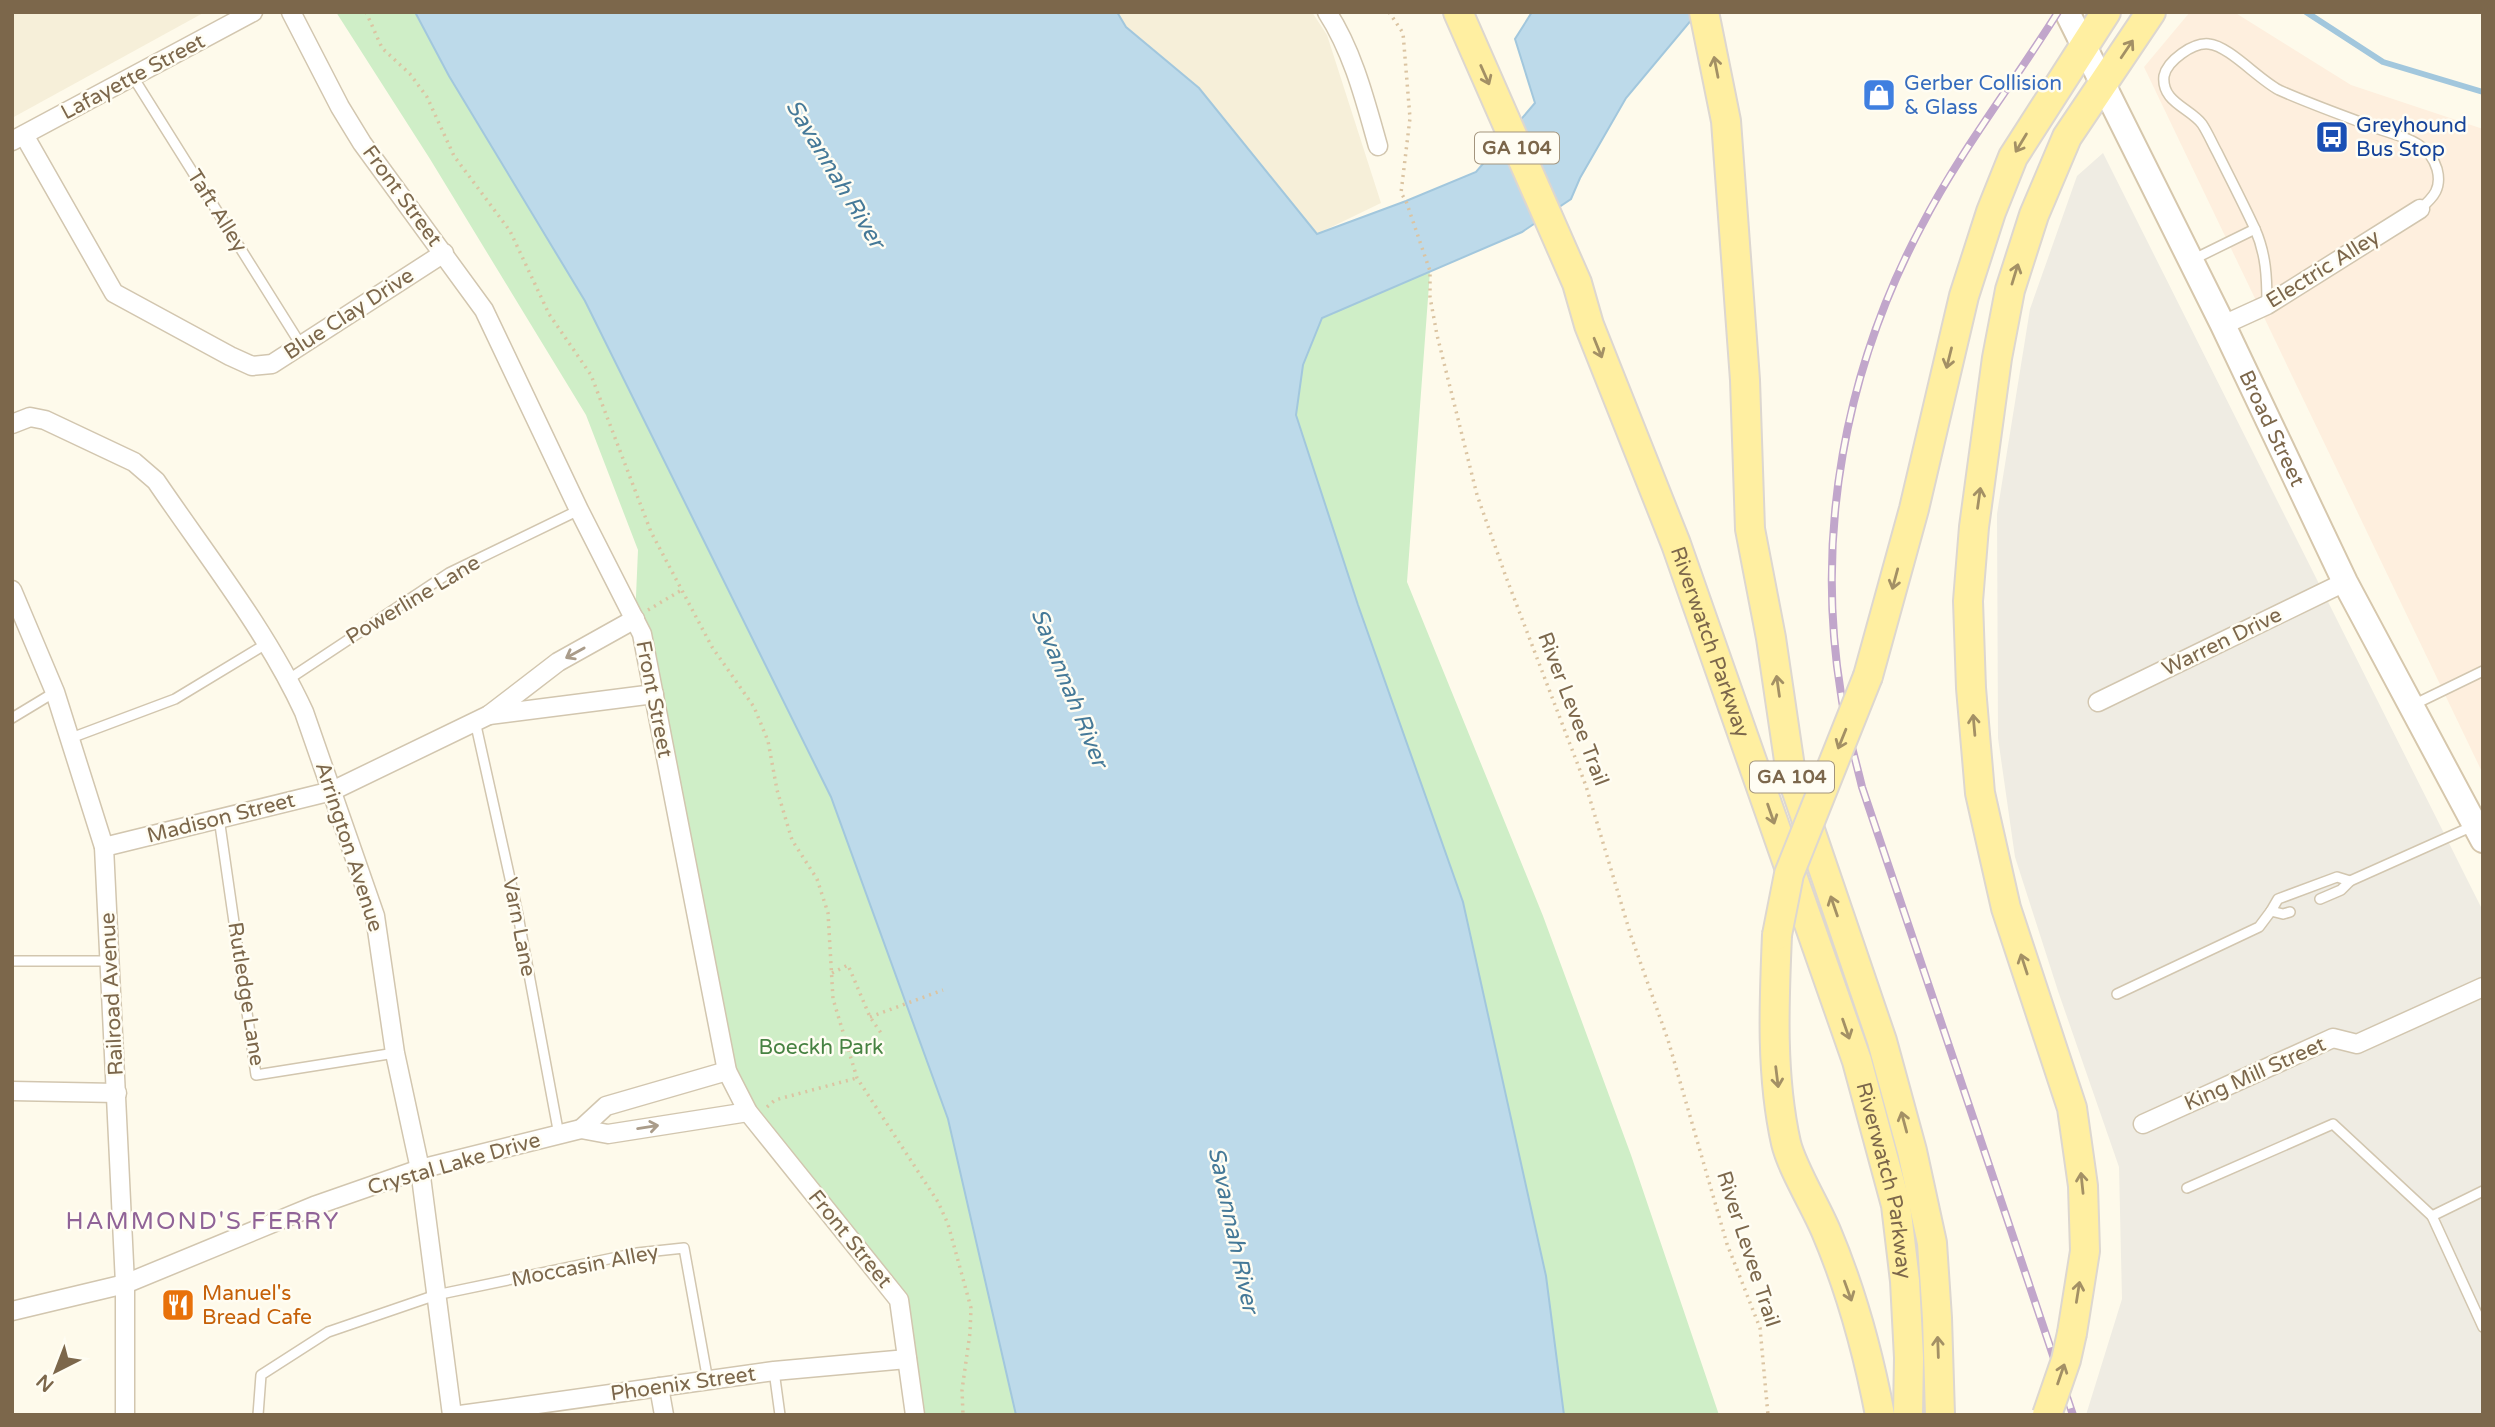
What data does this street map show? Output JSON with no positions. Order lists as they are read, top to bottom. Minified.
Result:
{"streets":{"main road":["GA 104","Broad Street","Riverwatch Parkway"],"street":["Lafayette Street","Front Street","Electric Alley","Blue Clay Drive","Warren Drive","Madison Street","Arrington Avenue","Railroad Avenue","King Mill Street","Crystal Lake Drive","Phoenix Street"],"lane":["Taft Alley","Powerline Lane","Varn Lane","Rutledge Lane","Moccasin Alley"],"path":["River Levee Trail"]},"crossings":[["Lafayette Street","Taft Alley"],["Lafayette Street","Blue Clay Drive"],["Front Street","Blue Clay Drive"],["Front Street","Powerline Lane"],["Front Street","Madison Street"],["Front Street","Crystal Lake Drive"],["Front Street","Phoenix Street"],["Taft Alley","Blue Clay Drive"],["Electric Alley","Broad Street"],["Broad Street","Warren Drive"],["Powerline Lane","Arrington Avenue"],["Madison Street","Arrington Avenue"],["Madison Street","Varn Lane"],["Madison Street","Railroad Avenue"],["Madison Street","Rutledge Lane"],["Arrington Avenue","Rutledge Lane"],["Arrington Avenue","Crystal Lake Drive"],["Arrington Avenue","Moccasin Alley"],["Varn Lane","Crystal Lake Drive"],["Railroad Avenue","Crystal Lake Drive"],["Moccasin Alley","Phoenix Street"]],"districts":["HAMMOND'S FERRY"],"water":["Savannah River"],"parks":["Boeckh Park"],"places":{"shop":["Gerber Collision & Glass"],"bus stop":["Greyhound Bus Stop"],"restaurant":["Manuel's Bread Cafe"]},"north":"bottom left"}
